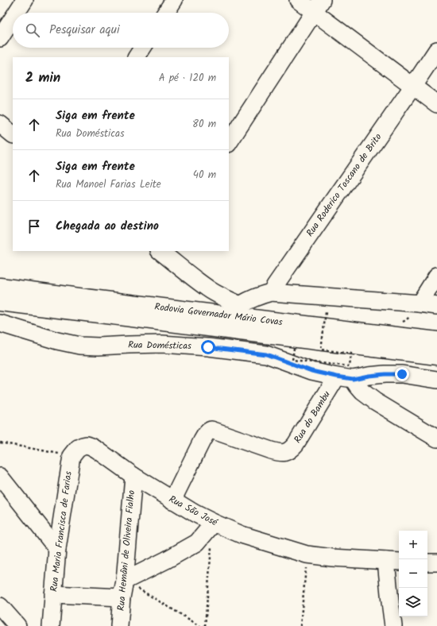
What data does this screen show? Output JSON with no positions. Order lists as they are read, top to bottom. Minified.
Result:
{"streets":{"highway":["Rodovia Governador Mário Covas"],"street":["Rua Roderico Toscano de Brito","Rua Domésticas","Rua do Bambu","Rua São José","Rua Maria Francisca de Farias","Rua Hemâni de Oliveira Fialho"]},"crossings":[["Rua Domésticas","Rua do Bambu"],["Rua do Bambu","Rua São José"],["Rua São José","Rua Maria Francisca de Farias"],["Rua São José","Rua Hemâni de Oliveira Fialho"]],"page":{"search":"Pesquisar aqui","heading":["2 min","A pé · 120 m"],"list":[["Siga em frente","Rua Domésticas","80 m"],["Siga em frente","Rua Manoel Farias Leite","40 m"],"Chegada ao destino"],"map_buttons":["+","−"]}}
